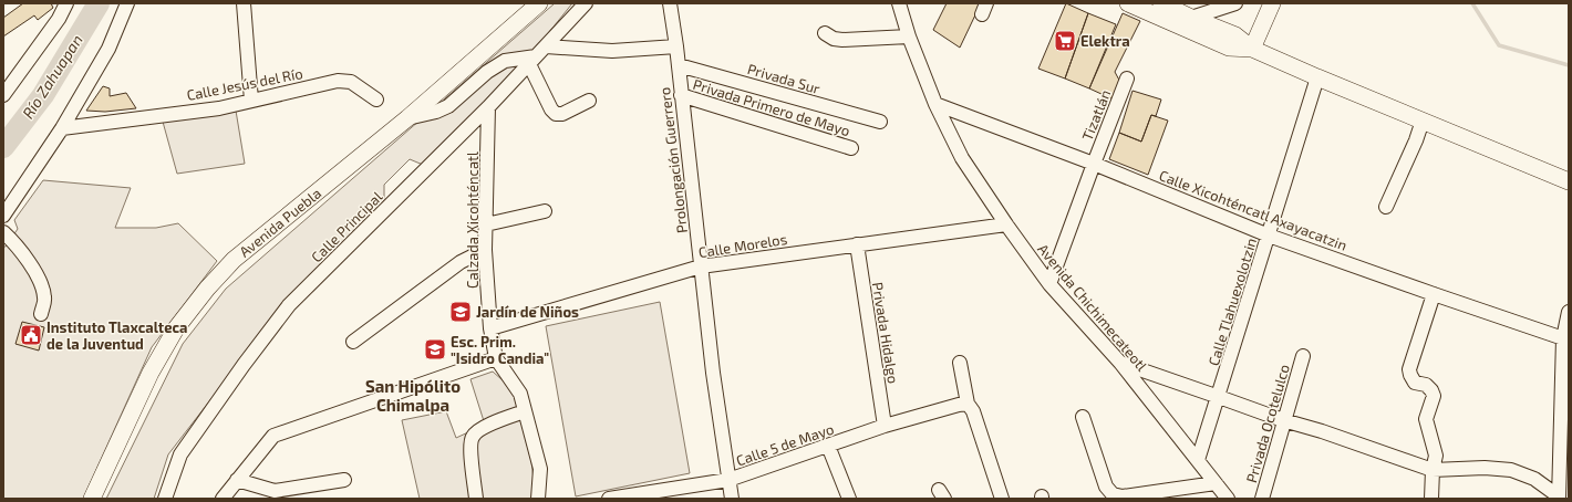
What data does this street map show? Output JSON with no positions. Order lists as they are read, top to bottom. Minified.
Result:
{"streets":{"main road":["Avenida Puebla"],"street":["Privada Sur","Calle Jesús del Río","Privada Primero de Mayo","Tizatlán","Prolongación Guerrero","Calle Xicohténcatl Axayacatzin","Calzada Xicohténcatl","Calle Principal","Calle Morelos","Calle Tlahuexolotzin","Avenida Chichimecateotl","Privada Hidalgo","Privada Ocotelulco","Calle 5 de Mayo"]},"crossings":[["Privada Sur","Prolongación Guerrero"],["Privada Primero de Mayo","Prolongación Guerrero"],["Tizatlán","Calle Xicohténcatl Axayacatzin"],["Tizatlán","Avenida Chichimecateotl"],["Prolongación Guerrero","Calle Morelos"],["Prolongación Guerrero","Calle 5 de Mayo"],["Calle Xicohténcatl Axayacatzin","Calle Tlahuexolotzin"],["Calle Xicohténcatl Axayacatzin","Avenida Chichimecateotl"],["Calzada Xicohténcatl","Calle Principal"],["Calzada Xicohténcatl","Calle Morelos"],["Calle Morelos","Avenida Chichimecateotl"],["Calle Morelos","Privada Hidalgo"],["Calle Tlahuexolotzin","Avenida Chichimecateotl"],["Privada Hidalgo","Calle 5 de Mayo"]],"districts":["San Hipólito Chimalpa"],"water":["Río Zahuapan"],"places":{"supermarket":["Elektra"],"school or university":["Jardín de Niños","Esc. Prim. \"Isidro Candia\""],"public building":["Instituto Tlaxcalteca de la Juventud"]}}
